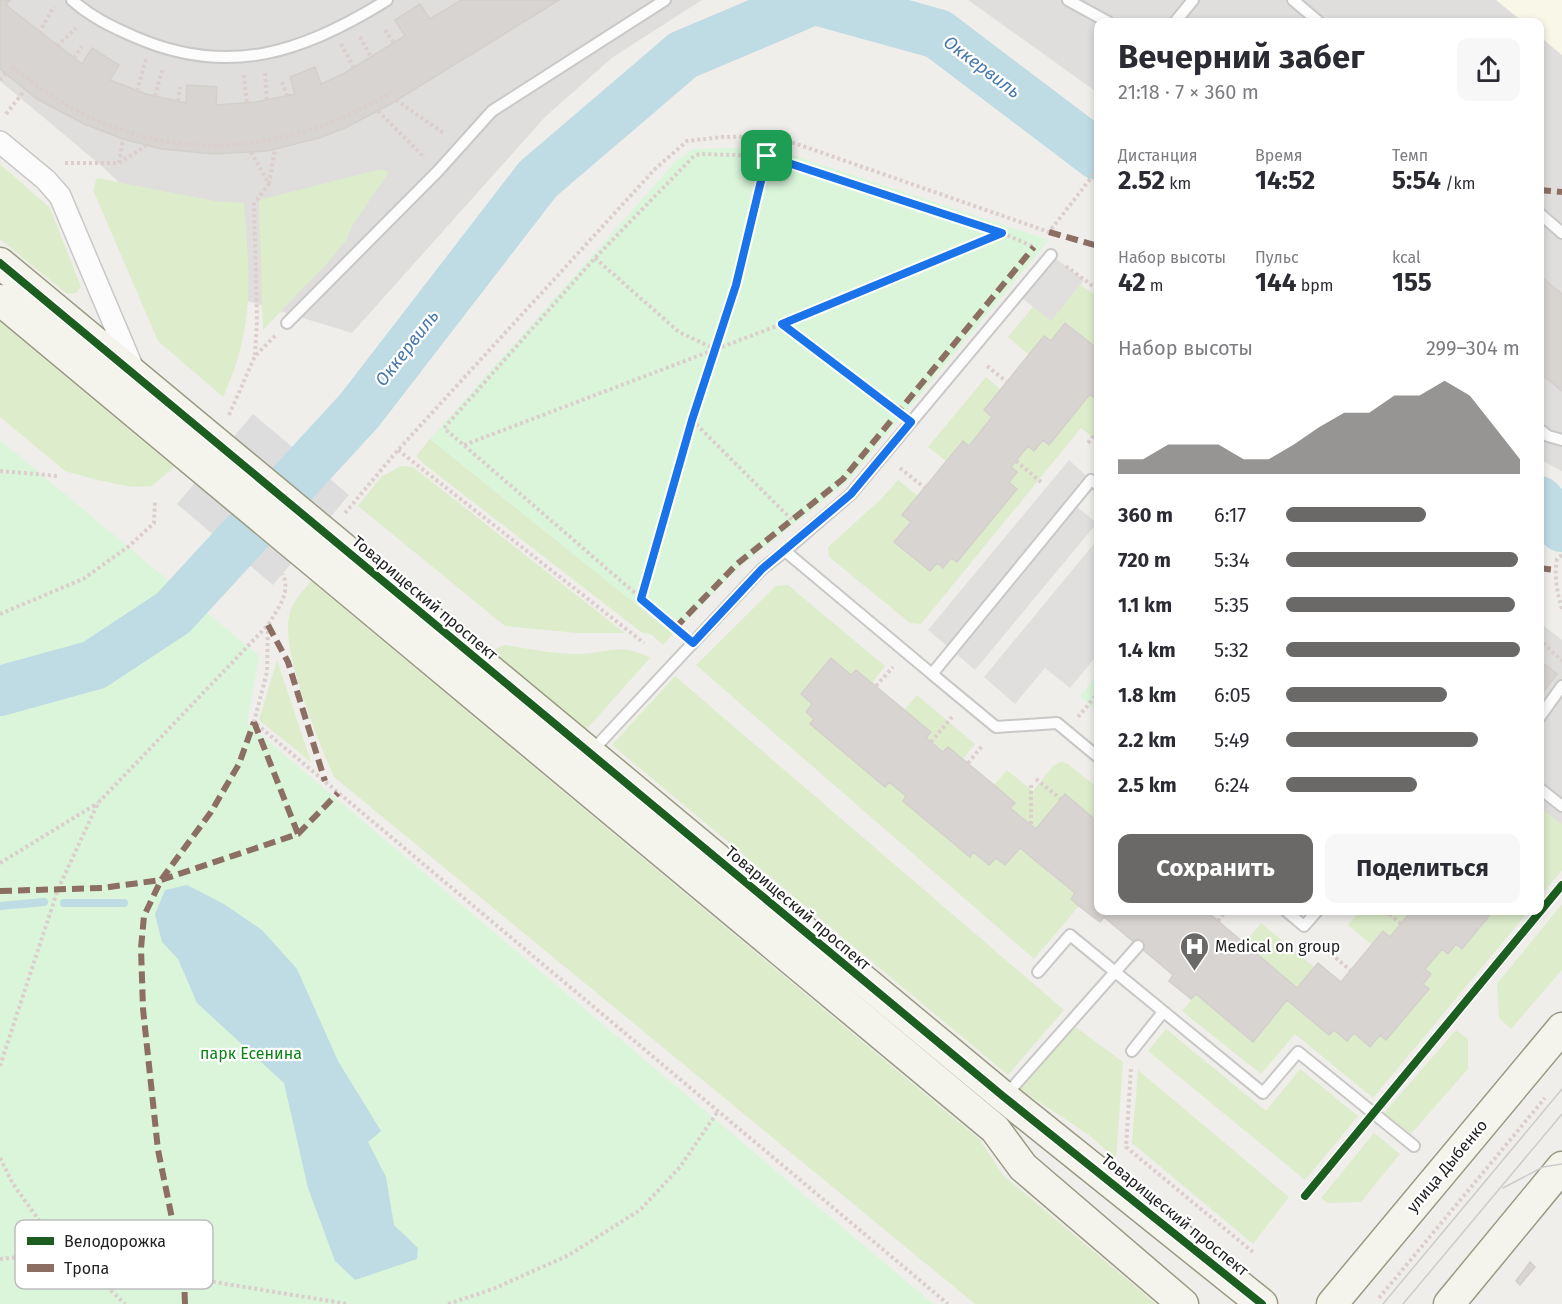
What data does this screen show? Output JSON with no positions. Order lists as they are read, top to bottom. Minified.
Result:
{"streets":{"street":["Товарищеский проспект","улица Дыбенко"]},"water":["Оккервиль"],"parks":["парк Есенина"],"places":{"hospital":["Medical on group"]},"legend":["Велодорожка","Тропа"],"page":{"heading":["Вечерний забег","21:18 · 7 × 360 m"],"stats":[["Дистанция","2.52 km"],["Время","14:52"],["Темп","5:54 /km"],["Набор высоты","42 m"],["Пульс","144 bpm"],["kcal","155"]],"chart":["Набор высоты","299–304 m"],"list":[{"name":"360 m","note":"6:17"},{"name":"720 m","note":"5:34"},{"name":"1.1 km","note":"5:35"},{"name":"1.4 km","note":"5:32"},{"name":"1.8 km","note":"6:05"},{"name":"2.2 km","note":"5:49"},{"name":"2.5 km","note":"6:24"}],"buttons":["Сохранить","Поделиться"]}}
